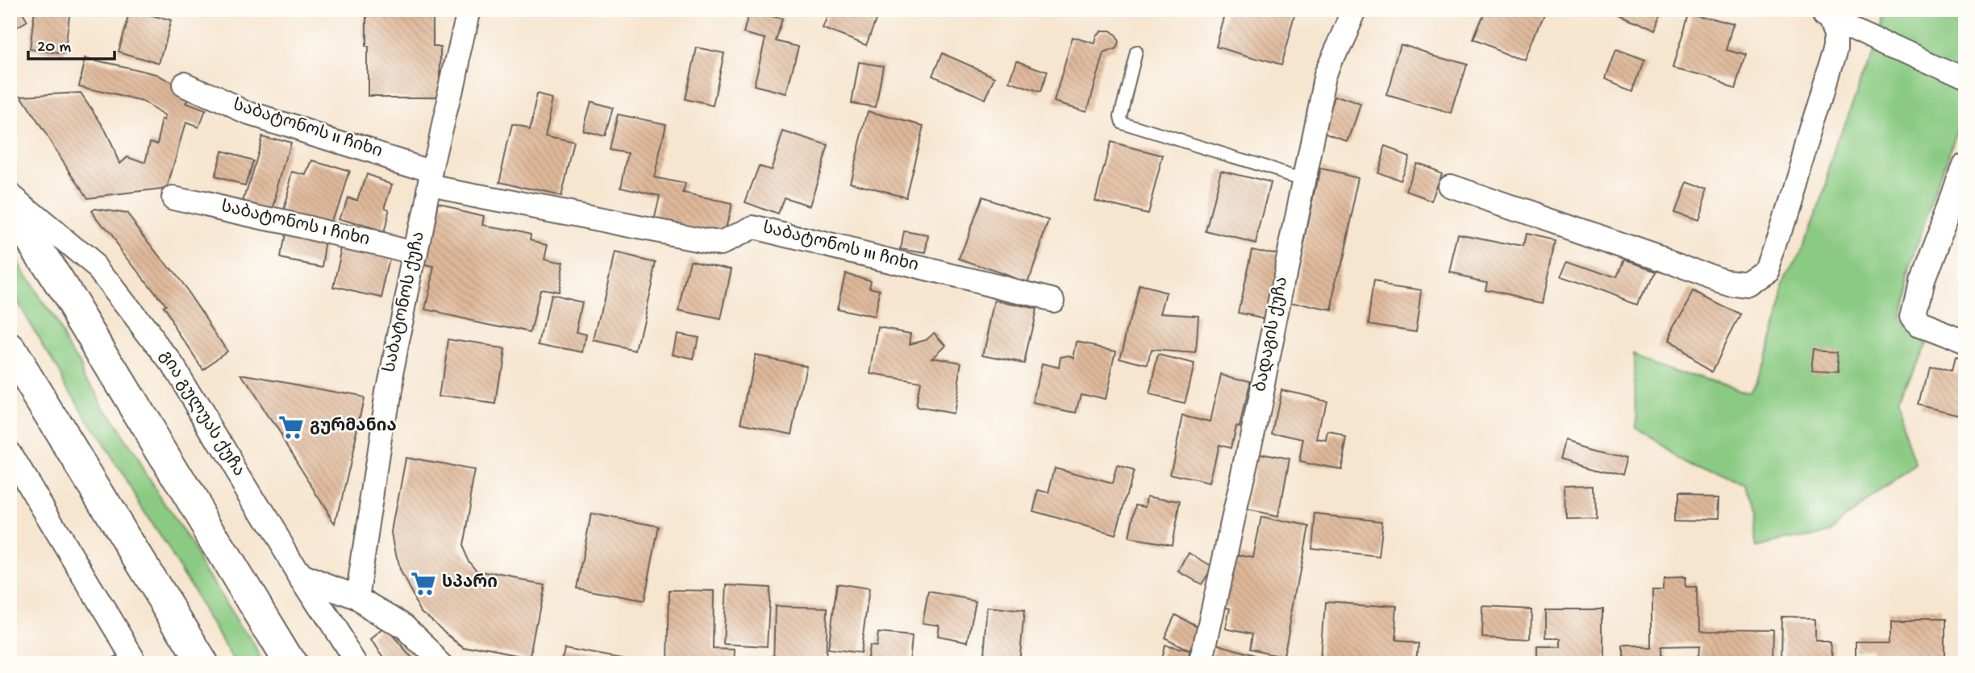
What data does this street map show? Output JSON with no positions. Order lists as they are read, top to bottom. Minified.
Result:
{"streets":{"street":["საბატონოს II ჩიხი","საბატონოს I ჩიხი","საბატონოს III ჩიხი","საბატონოს ქუჩა","ბადაგის ქუჩა","გია გულუას ქუჩა"]},"crossings":[["საბატონოს II ჩიხი","საბატონოს III ჩიხი"],["საბატონოს II ჩიხი","საბატონოს ქუჩა"],["საბატონოს I ჩიხი","საბატონოს ქუჩა"],["საბატონოს III ჩიხი","საბატონოს ქუჩა"]],"places":{"supermarket":["გურმანია","სპარი"]},"scale_bar":"20 m"}
